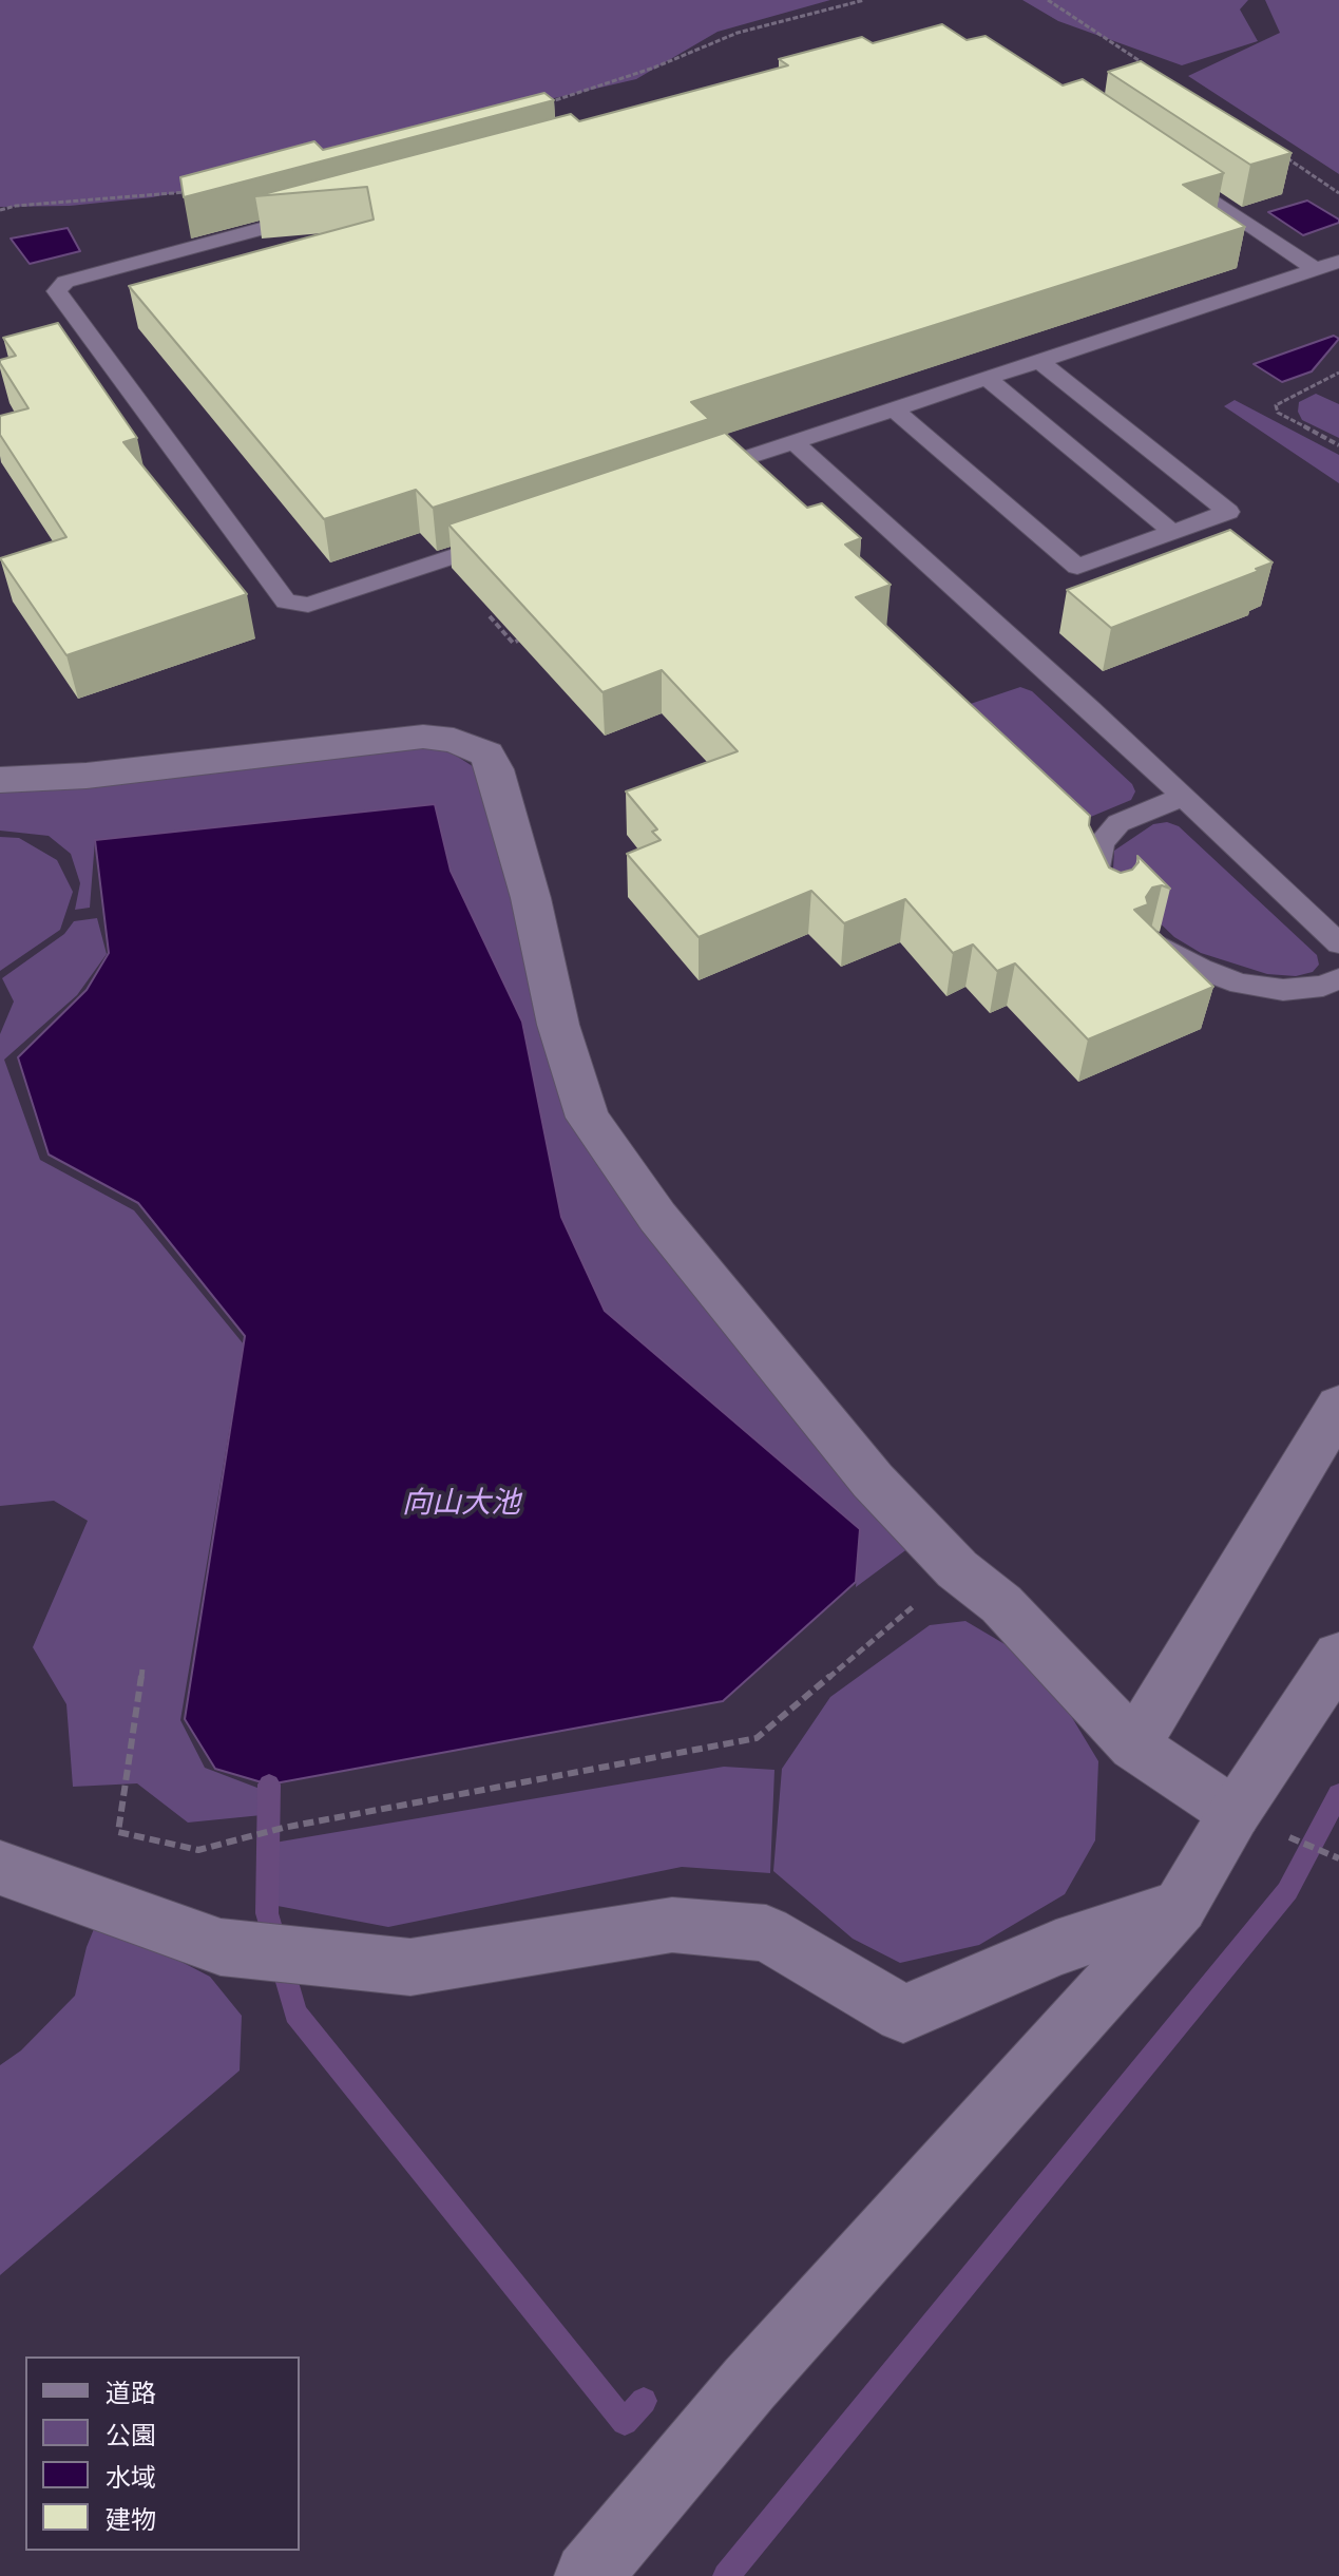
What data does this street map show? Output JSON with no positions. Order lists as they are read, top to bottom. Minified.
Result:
{"water":["向山大池"],"legend":["道路","公園","水域","建物"]}
